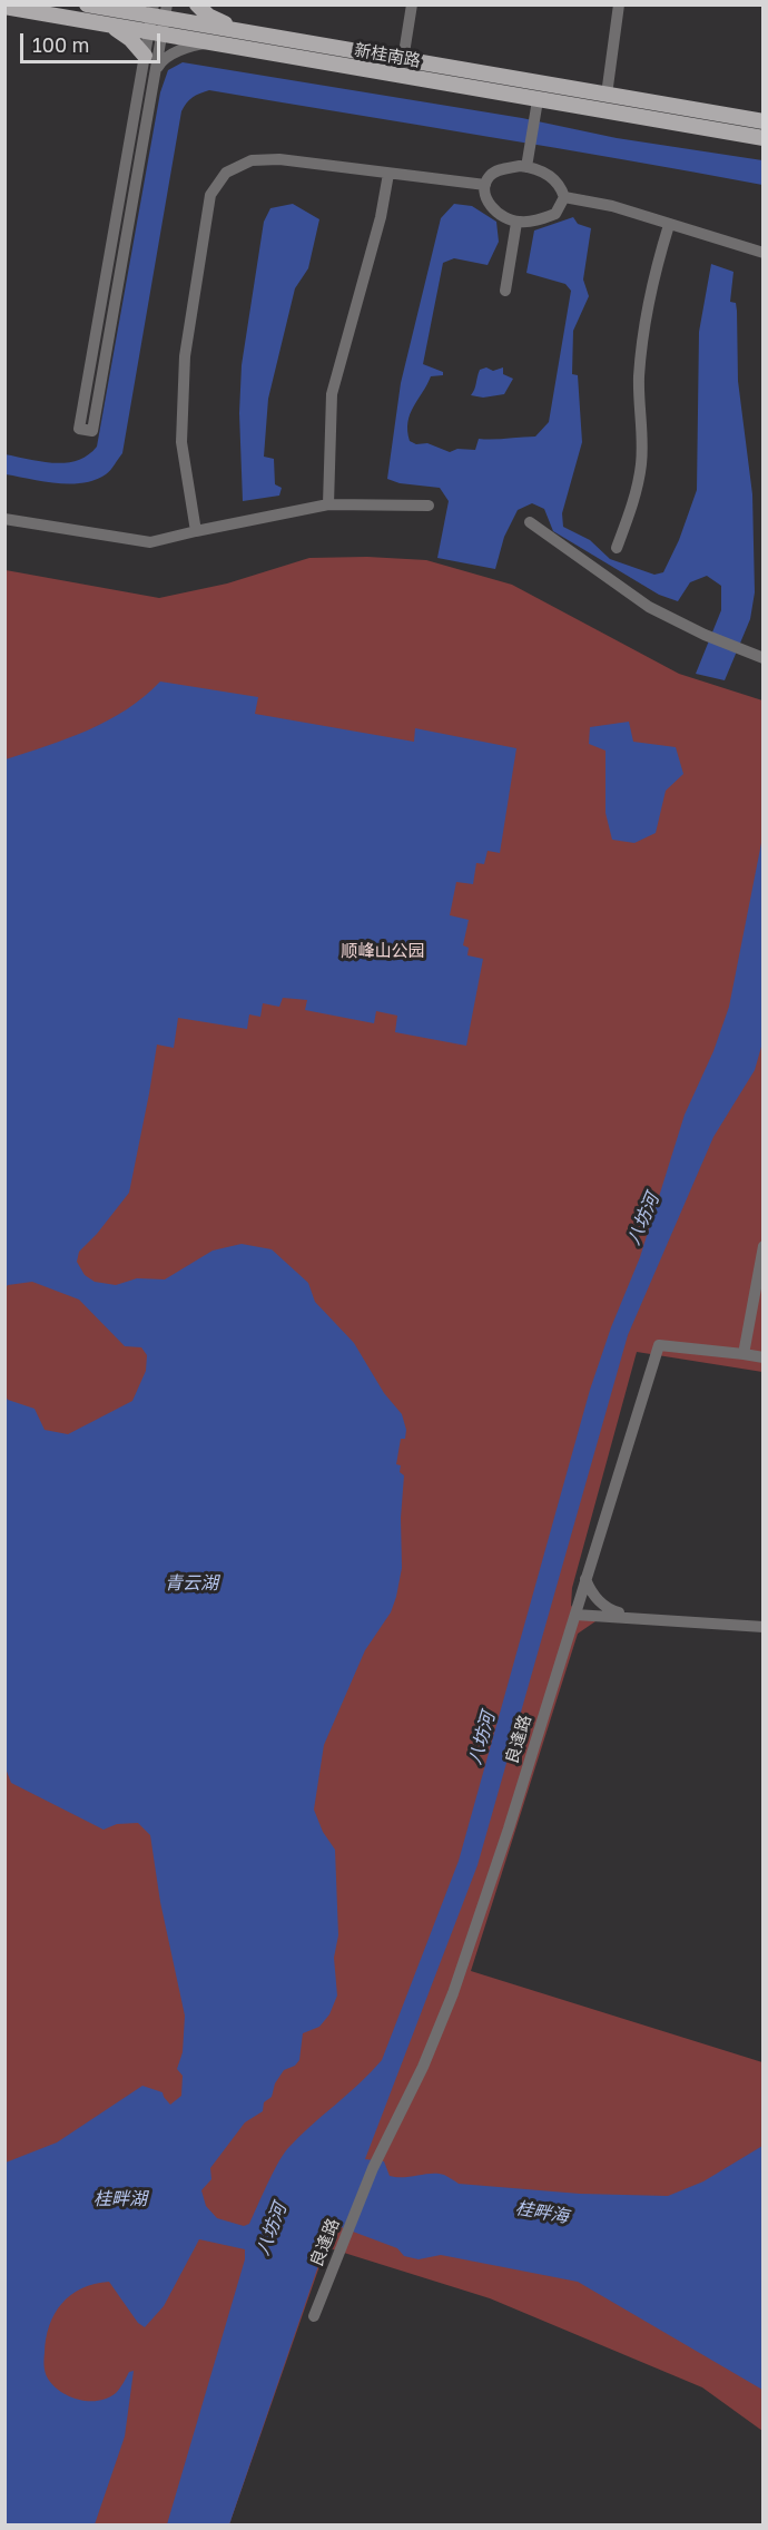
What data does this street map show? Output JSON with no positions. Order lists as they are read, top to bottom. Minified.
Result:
{"streets":{"main road":["新桂南路"],"street":["良逢路"]},"water":["八坊河","青云湖","桂畔湖","桂畔海"],"parks":["顺峰山公园"],"scale_bar":"100 m"}
